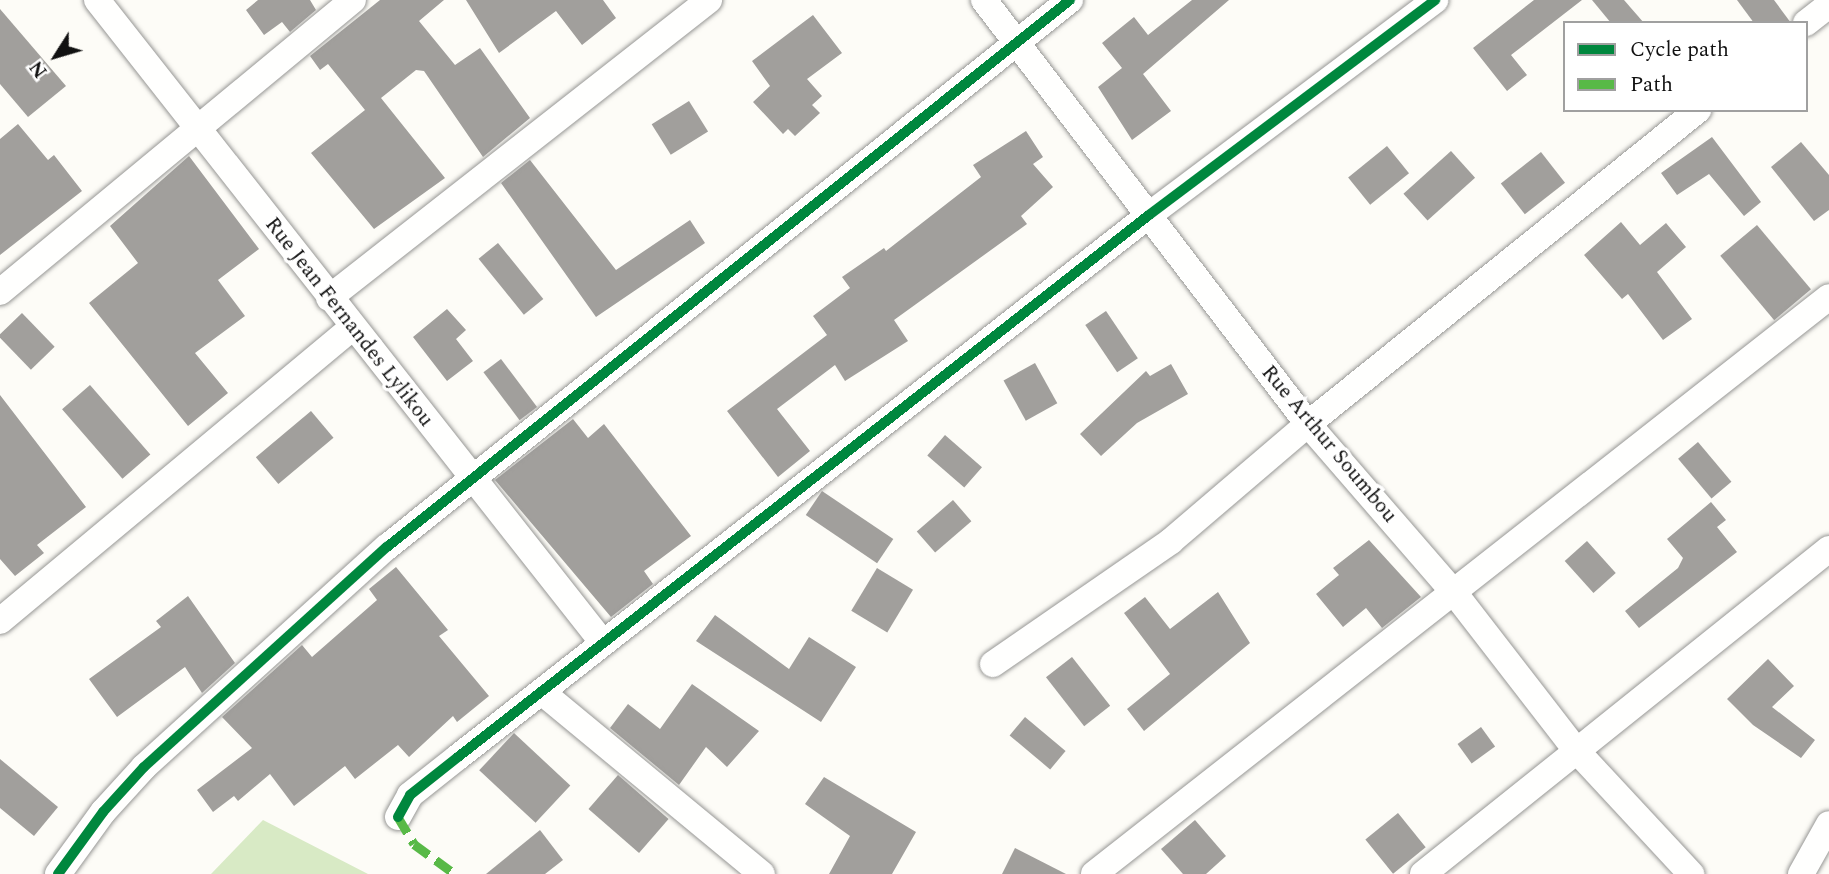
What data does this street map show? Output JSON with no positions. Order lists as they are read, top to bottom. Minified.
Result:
{"streets":{"street":["Rue Jean Fernandes Lylikou","Rue Arthur Soumbou"]},"legend":["Cycle path","Path"],"north":"bottom left"}
